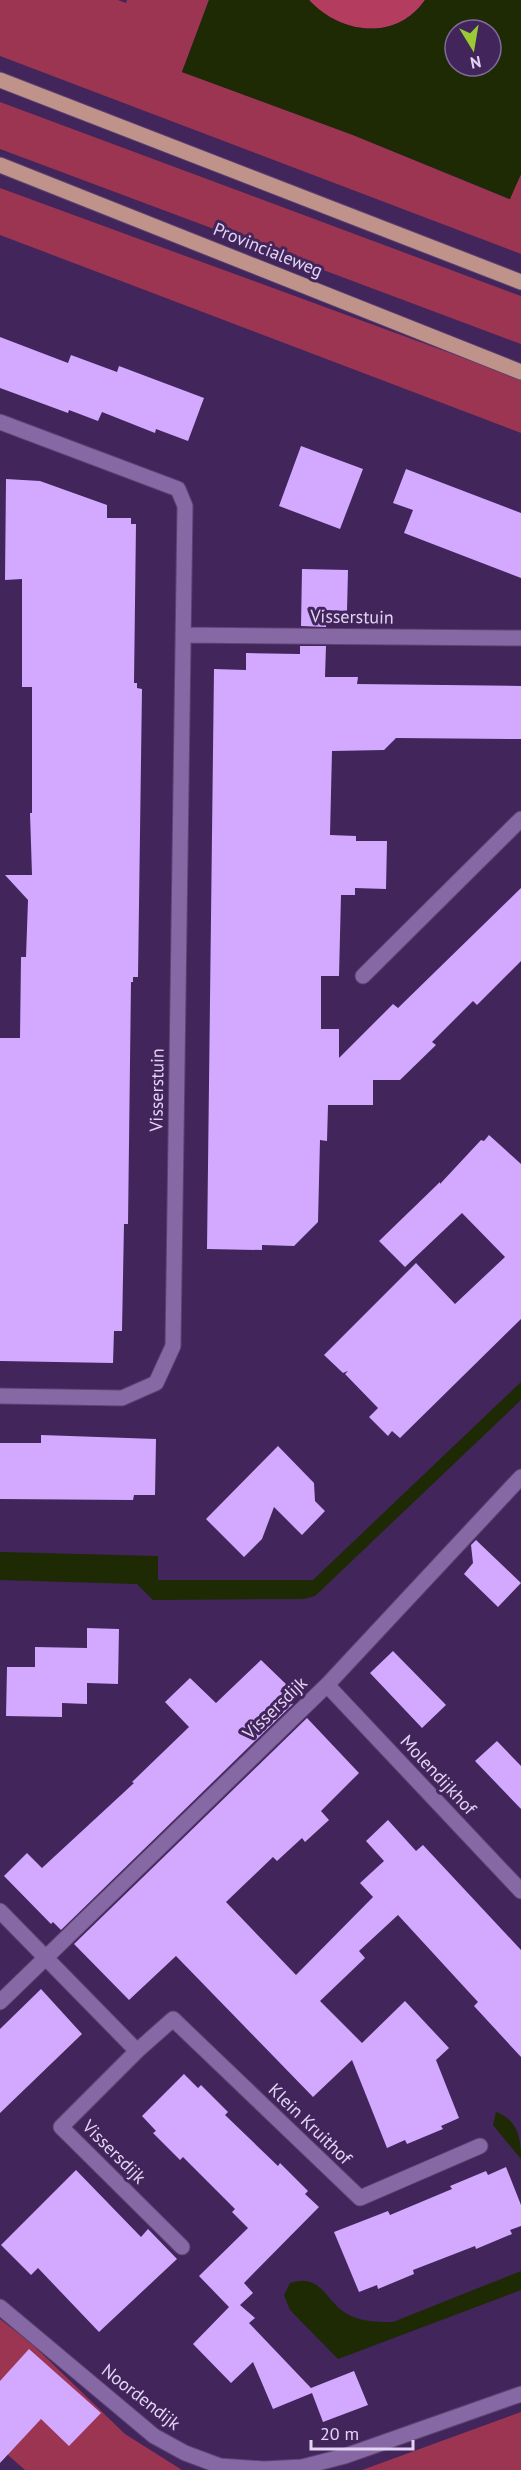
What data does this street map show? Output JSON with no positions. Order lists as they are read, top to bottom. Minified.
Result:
{"streets":{"main road":["Provincialeweg"],"street":["Visserstuin","Vissersdijk","Molendijkhof","Klein Kruithof","Noordendijk"]},"crossings":[["Vissersdijk","Molendijkhof"],["Vissersdijk","Klein Kruithof"]],"scale_bar":"20 m","north":"bottom"}
